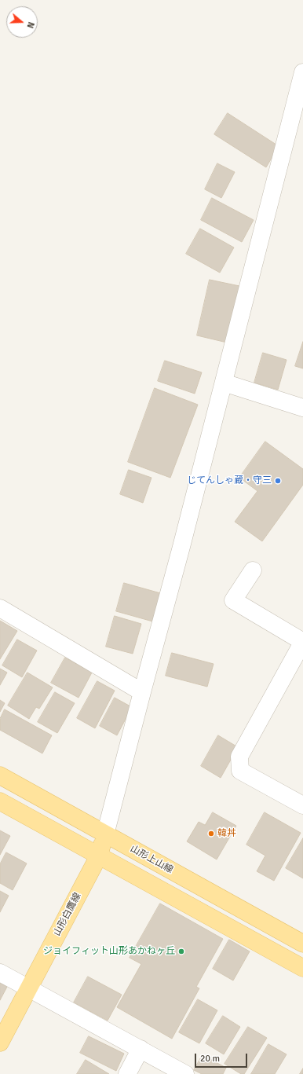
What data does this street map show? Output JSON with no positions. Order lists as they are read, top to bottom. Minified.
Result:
{"streets":{"main road":["山形上山線","山形白鷹線"]},"crossings":[["山形上山線","山形白鷹線"]],"places":["じてんしゃ蔵・守三","韓丼","ジョイフィット山形あかねヶ丘"],"scale_bar":"20 m","north":"right"}
